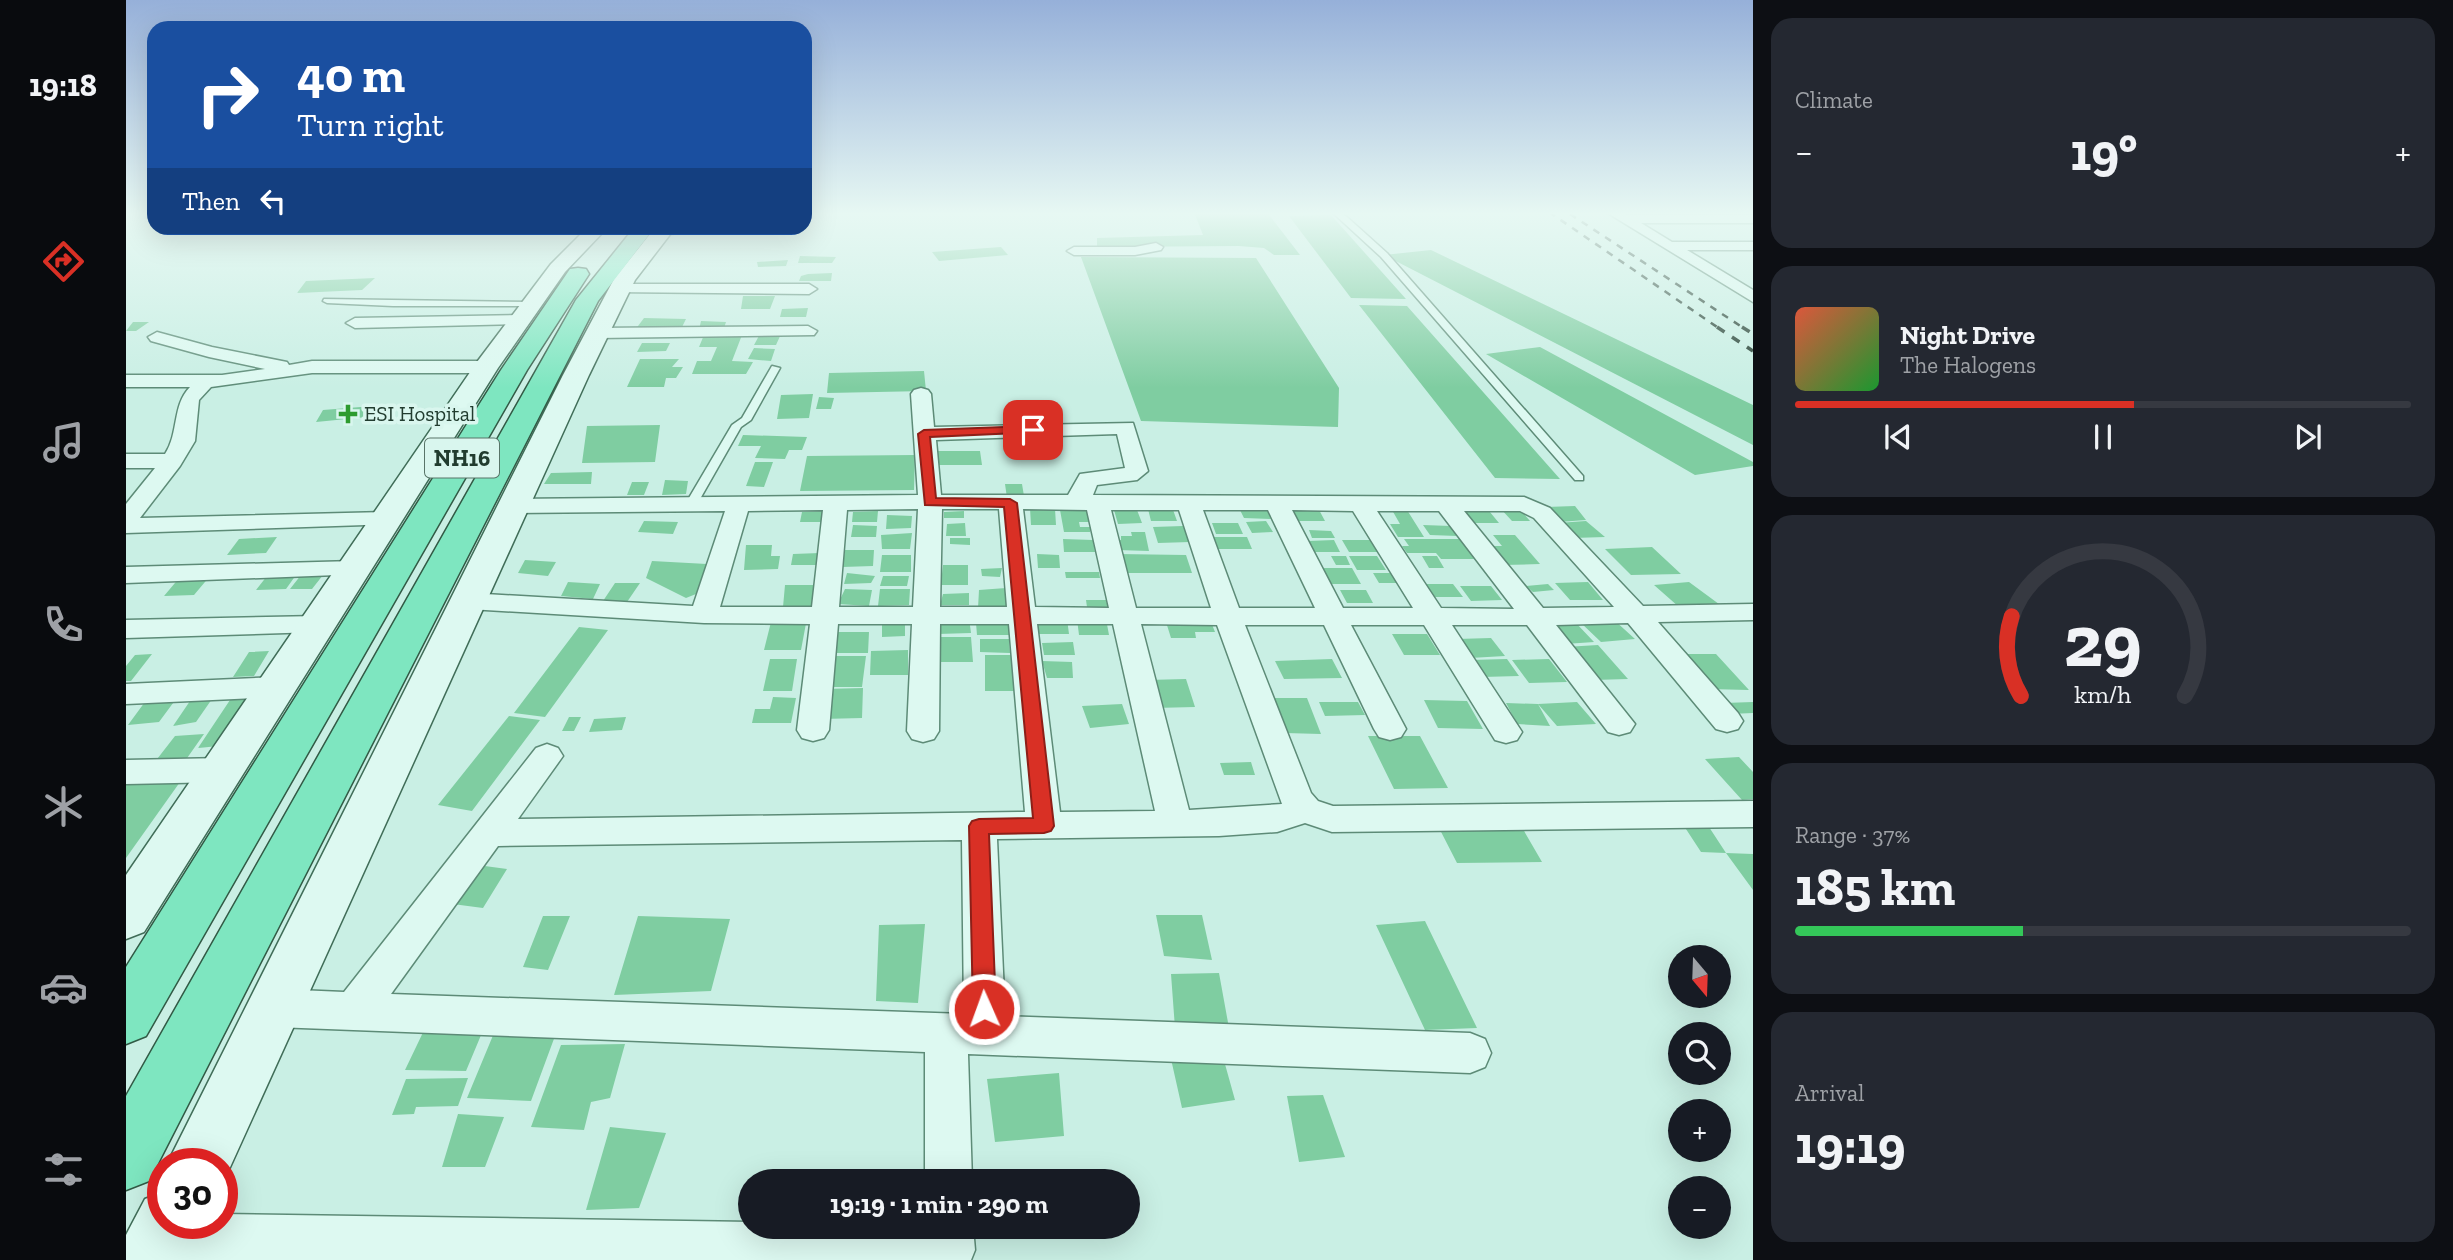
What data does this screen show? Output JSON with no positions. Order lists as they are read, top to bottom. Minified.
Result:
{"streets":{"highway":["NH16"]},"places":{"health":["ESI Hospital"]},"north":"bottom","page":{"tabs":"19:18","tile":["Climate",["Range · 37%","185 km"],["Arrival","19:19"]],"turn":["40 m","Turn right"],"heat":["−","19°","+"],"then":"Then","song":["Night Drive","The Halogens"],"map_buttons":["+","−"],"limit":"30","trip":"19:19 · 1 min · 290 m","gauge":["29","km/h"]}}
